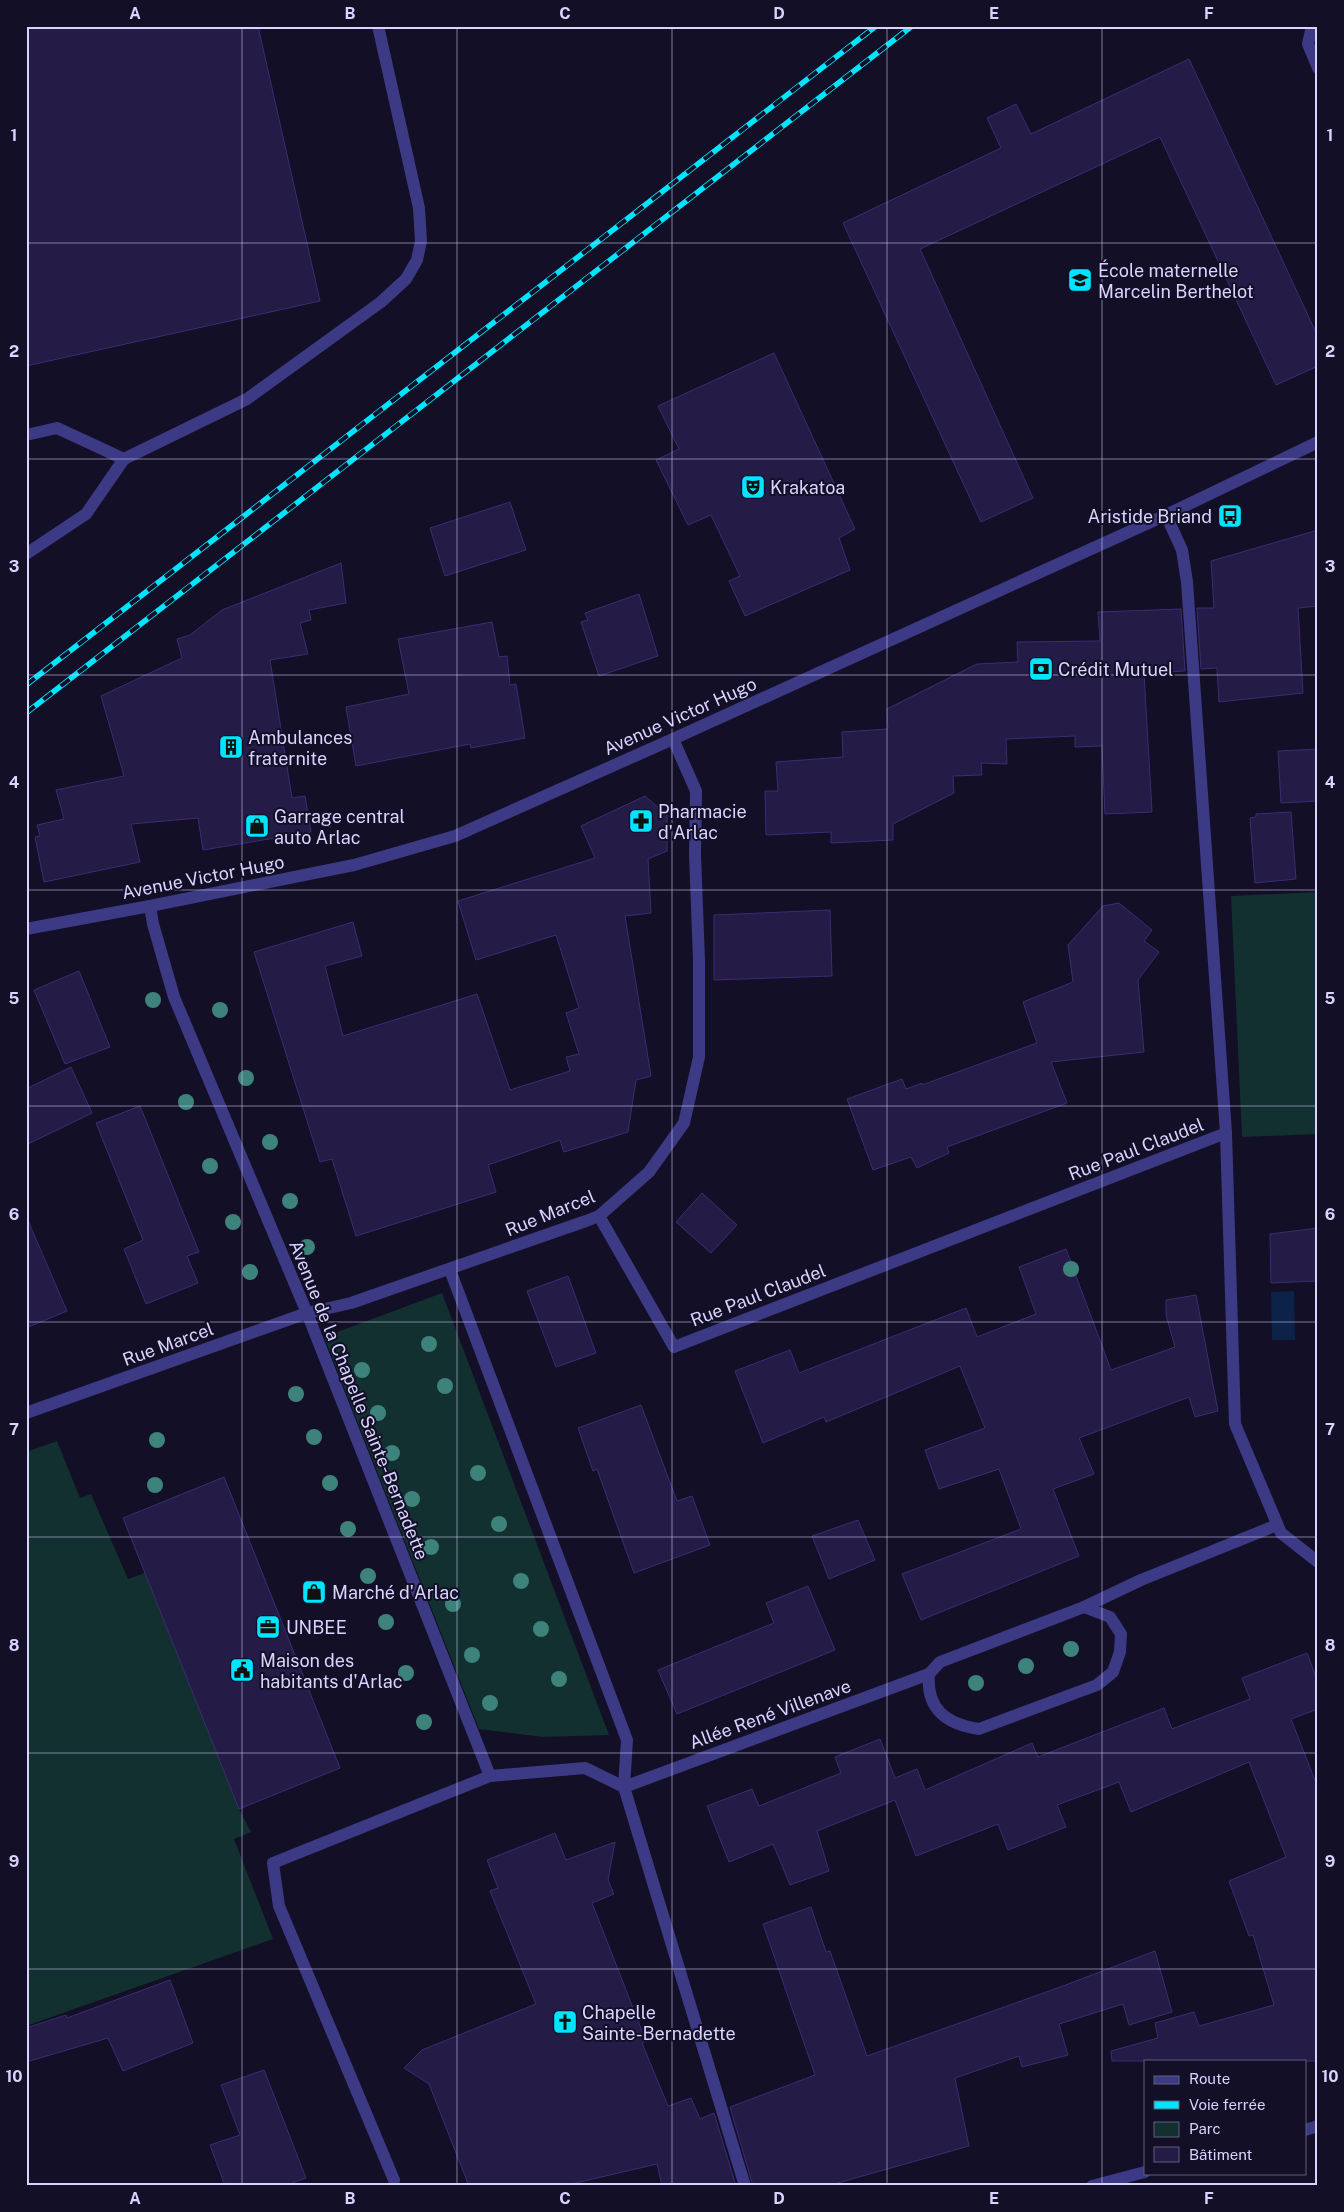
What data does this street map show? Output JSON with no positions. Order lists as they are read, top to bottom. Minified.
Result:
{"streets":{"street":["Avenue Victor Hugo","Rue Paul Claudel","Rue Marcel","Avenue de la Chapelle Sainte-Bernadette","Allée René Villenave"]},"crossings":[["Avenue Victor Hugo","Rue Paul Claudel"],["Avenue Victor Hugo","Rue Marcel"],["Avenue Victor Hugo","Avenue de la Chapelle Sainte-Bernadette"],["Rue Paul Claudel","Rue Marcel"],["Rue Marcel","Avenue de la Chapelle Sainte-Bernadette"]],"places":{"school or university":["École maternelle Marcelin Berthelot"],"theatre":["Krakatoa"],"bus stop":["Aristide Briand"],"bank":["Crédit Mutuel"],"building":["Ambulances fraternite"],"pharmacy":["Pharmacie d'Arlac"],"shop":["Garrage central auto Arlac","Marché d'Arlac"],"office":["UNBEE"],"public building":["Maison des habitants d'Arlac"],"church":["Chapelle Sainte-Bernadette"]},"legend":["Route","Voie ferrée","Parc","Bâtiment"],"grid":{"columns":["A","B","C","D","E","F"],"rows":["1","2","3","4","5","6","7","8","9","10"]}}
